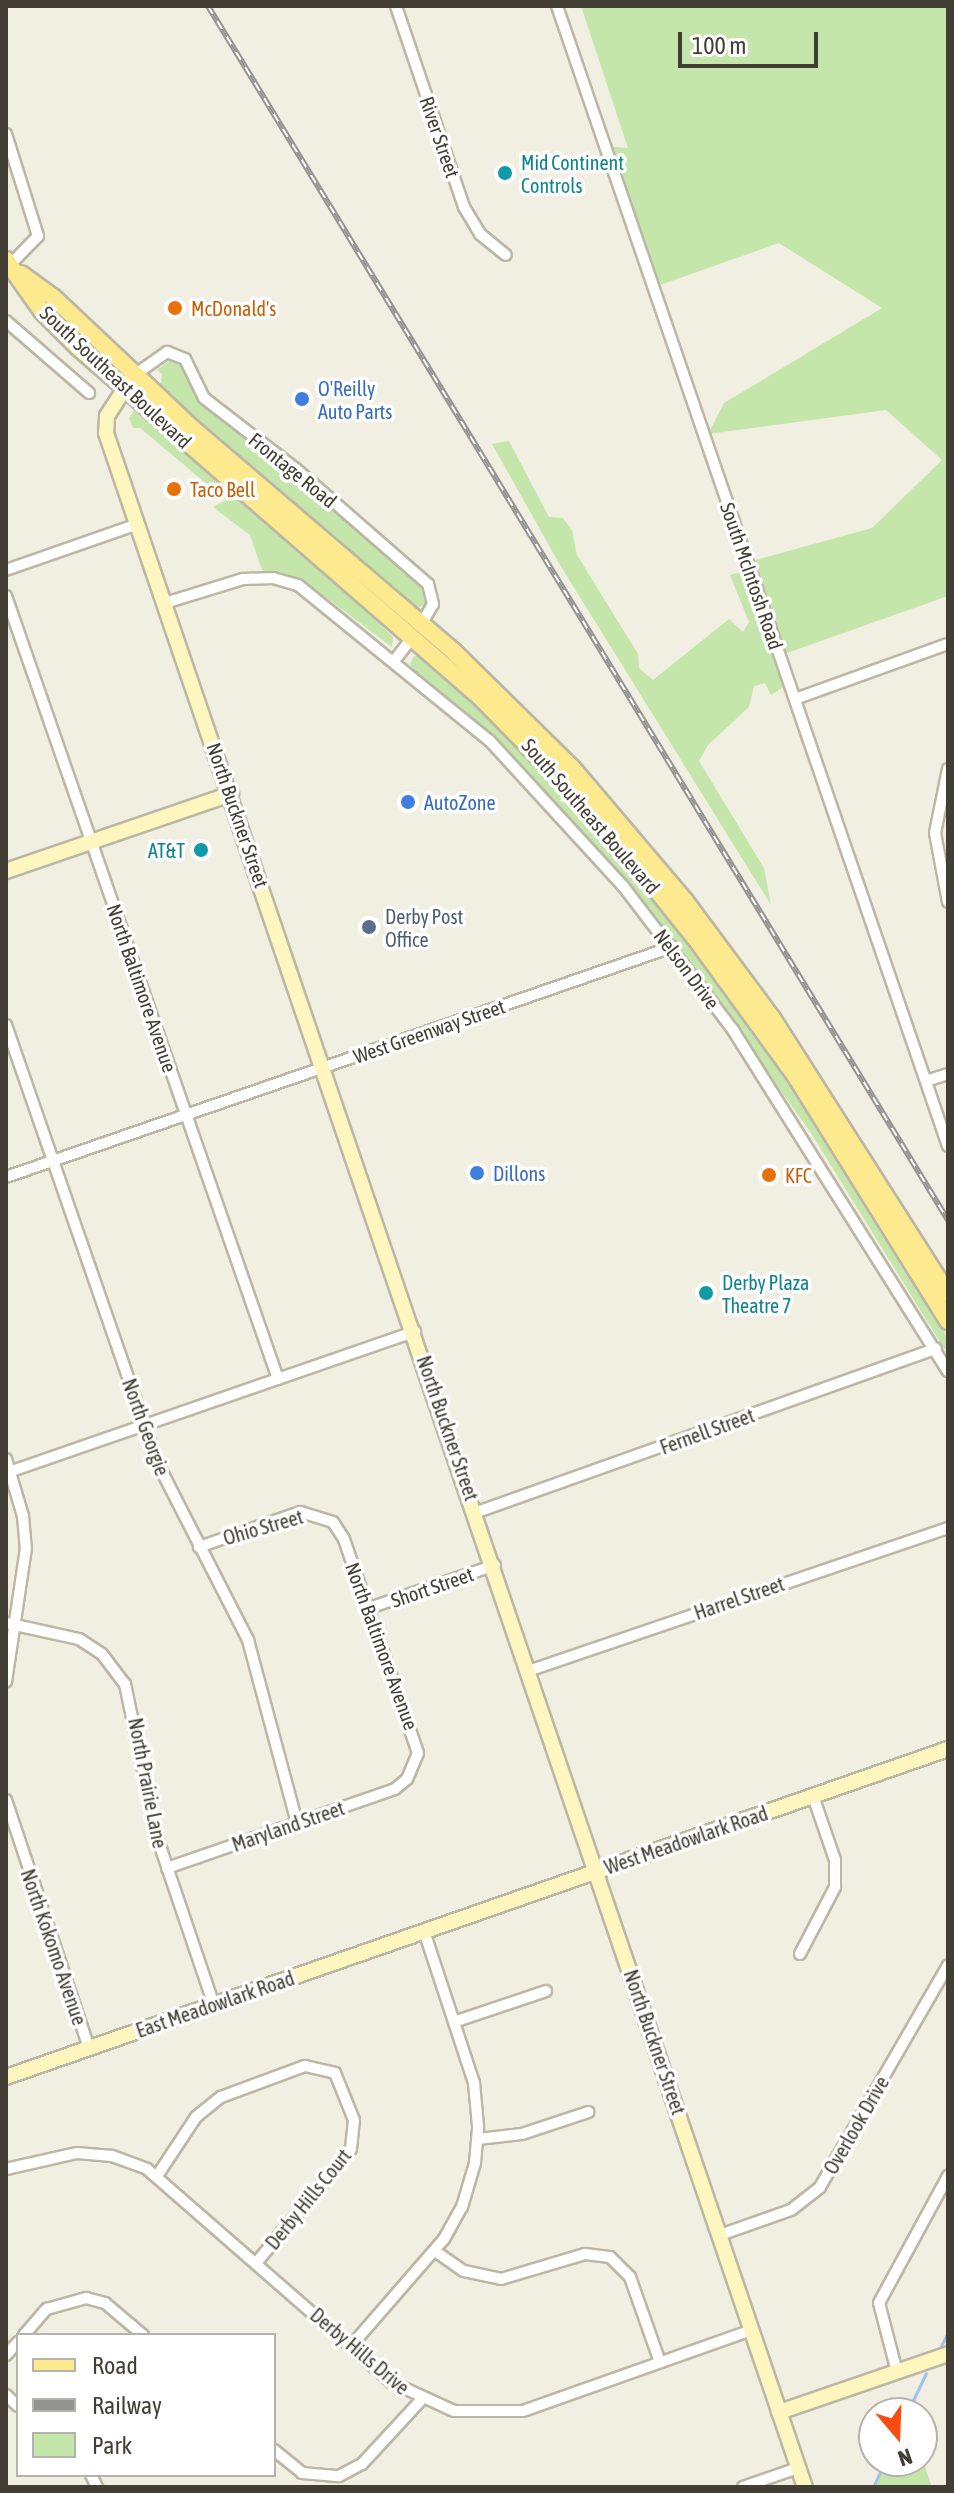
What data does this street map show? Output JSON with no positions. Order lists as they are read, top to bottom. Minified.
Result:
{"streets":{"main road":["South Southeast Boulevard","North Buckner Street","West Meadowlark Road","East Meadowlark Road"],"street":["River Street","Frontage Road","South McIntosh Road","Nelson Drive","North Baltimore Avenue","West Greenway Street","North Georgie","Fernell Street","Ohio Street","Short Street","Harrel Street","North Prairie Lane","Maryland Street","North Kokomo Avenue","Overlook Drive","Derby Hills Court","Derby Hills Drive"]},"crossings":[["South Southeast Boulevard","Frontage Road"],["South Southeast Boulevard","North Buckner Street"],["Frontage Road","North Buckner Street"],["North Buckner Street","Nelson Drive"],["North Buckner Street","West Greenway Street"],["North Buckner Street","Fernell Street"],["North Buckner Street","Short Street"],["North Buckner Street","Harrel Street"],["North Buckner Street","West Meadowlark Road"],["North Buckner Street","Overlook Drive"],["North Buckner Street","Derby Hills Drive"],["Nelson Drive","West Greenway Street"],["Nelson Drive","Fernell Street"],["North Baltimore Avenue","West Greenway Street"],["North Baltimore Avenue","Ohio Street"],["North Baltimore Avenue","Short Street"],["North Baltimore Avenue","Maryland Street"],["West Greenway Street","North Georgie"],["North Georgie","Ohio Street"],["North Georgie","Maryland Street"],["North Prairie Lane","Maryland Street"],["North Prairie Lane","East Meadowlark Road"],["West Meadowlark Road","East Meadowlark Road"],["North Kokomo Avenue","East Meadowlark Road"],["Derby Hills Court","Derby Hills Drive"]],"places":["Mid Continent Controls","McDonald's","O'Reilly Auto Parts","Taco Bell","AutoZone","AT&T","Derby Post Office","Dillons","KFC","Derby Plaza Theatre 7"],"legend":["Road","Railway","Park"],"scale_bar":"100 m","north":"bottom"}
